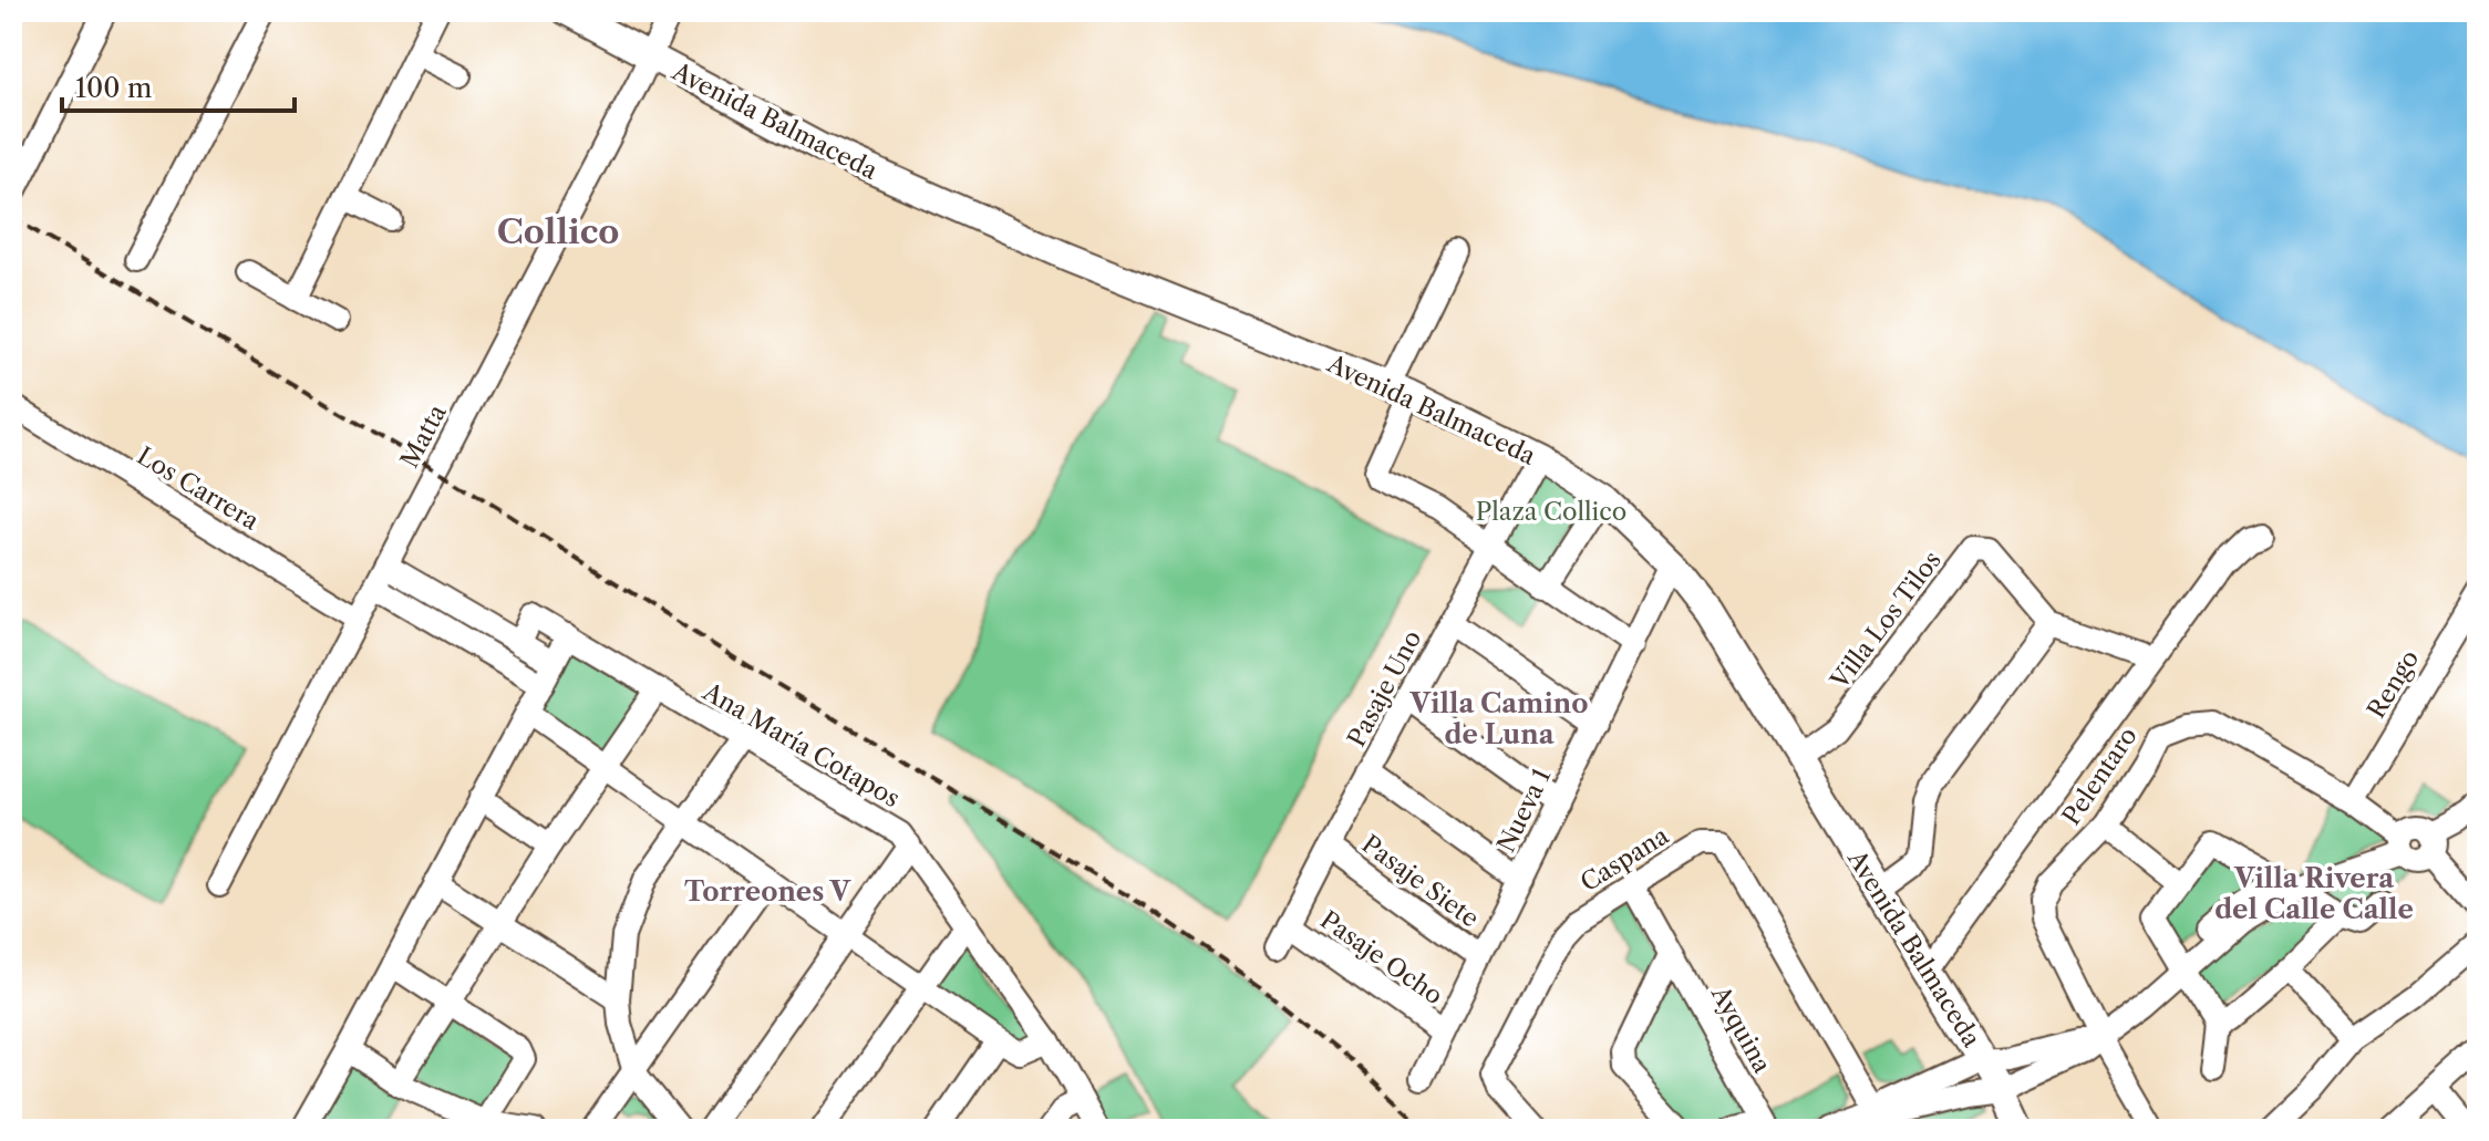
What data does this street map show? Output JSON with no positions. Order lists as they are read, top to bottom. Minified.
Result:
{"streets":{"main road":["Avenida Balmaceda"],"street":["Matta","Los Carrera","Villa Los Tilos","Rengo","Pasaje Uno","Ana María Cotapos","Pelentaro","Nueva 1","Caspana","Pasaje Siete","Pasaje Ocho","Ayquina"]},"crossings":[["Avenida Balmaceda","Matta"],["Avenida Balmaceda","Villa Los Tilos"],["Avenida Balmaceda","Pasaje Uno"],["Avenida Balmaceda","Nueva 1"],["Matta","Los Carrera"],["Rengo","Pelentaro"],["Pasaje Uno","Pasaje Siete"],["Pasaje Uno","Pasaje Ocho"],["Nueva 1","Pasaje Siete"],["Nueva 1","Pasaje Ocho"],["Caspana","Ayquina"]],"districts":["Collico","Villa Camino de Luna","Villa Rivera del Calle Calle","Torreones V"],"parks":["Plaza Collico"],"scale_bar":"100 m"}
